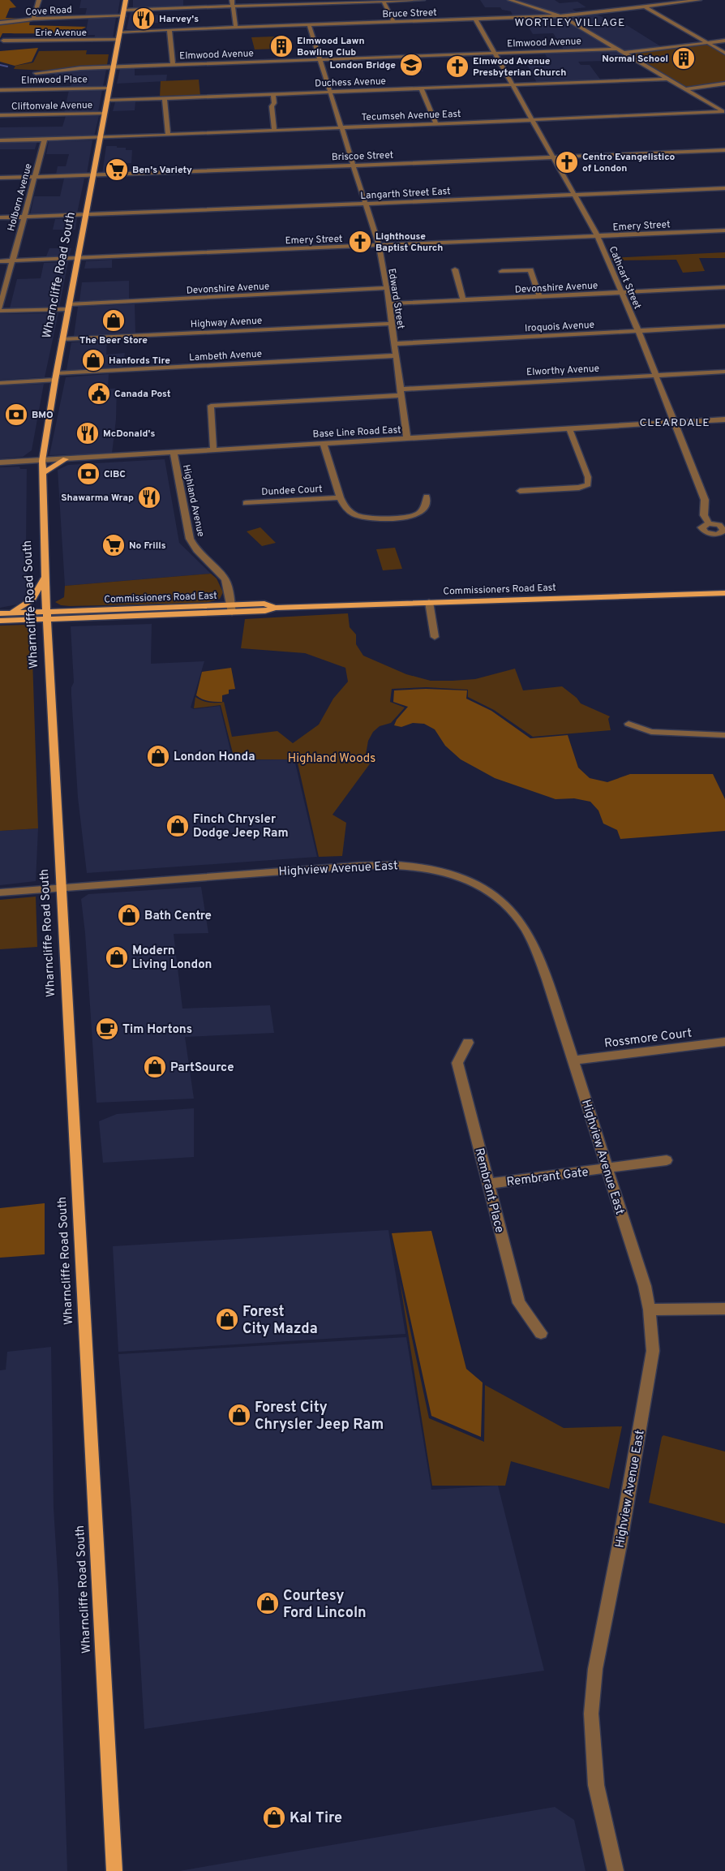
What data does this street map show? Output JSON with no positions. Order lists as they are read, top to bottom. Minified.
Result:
{"streets":{"main road":["Wharncliffe Road South","Commissioners Road East"],"street":["Cove Road","Bruce Street","Erie Avenue","Elmwood Avenue","Elmwood Place","Duchess Avenue","Cliftonvale Avenue","Tecumseh Avenue East","Briscoe Street","Langarth Street East","Holborn Avenue","Emery Street","Cathcart Street","Devonshire Avenue","Edward Street","Highway Avenue","Iroquois Avenue","Lambeth Avenue","Elworthy Avenue","Base Line Road East","Dundee Court","Highland Avenue","Highview Avenue East","Rossmore Court","Rembrant Gate","Rembrant Place"]},"crossings":[["Cove Road","Wharncliffe Road South"],["Bruce Street","Wharncliffe Road South"],["Bruce Street","Cathcart Street"],["Bruce Street","Edward Street"],["Erie Avenue","Wharncliffe Road South"],["Elmwood Avenue","Wharncliffe Road South"],["Elmwood Avenue","Cathcart Street"],["Elmwood Avenue","Edward Street"],["Elmwood Place","Wharncliffe Road South"],["Duchess Avenue","Wharncliffe Road South"],["Duchess Avenue","Cathcart Street"],["Duchess Avenue","Edward Street"],["Cliftonvale Avenue","Wharncliffe Road South"],["Tecumseh Avenue East","Holborn Avenue"],["Tecumseh Avenue East","Wharncliffe Road South"],["Tecumseh Avenue East","Cathcart Street"],["Tecumseh Avenue East","Edward Street"],["Briscoe Street","Holborn Avenue"],["Briscoe Street","Wharncliffe Road South"],["Briscoe Street","Cathcart Street"],["Briscoe Street","Edward Street"],["Langarth Street East","Holborn Avenue"],["Langarth Street East","Wharncliffe Road South"],["Langarth Street East","Cathcart Street"],["Langarth Street East","Edward Street"],["Holborn Avenue","Emery Street"],["Emery Street","Wharncliffe Road South"],["Emery Street","Cathcart Street"],["Emery Street","Edward Street"],["Wharncliffe Road South","Devonshire Avenue"],["Wharncliffe Road South","Highway Avenue"],["Wharncliffe Road South","Lambeth Avenue"],["Wharncliffe Road South","Base Line Road East"],["Wharncliffe Road South","Commissioners Road East"],["Wharncliffe Road South","Highview Avenue East"],["Cathcart Street","Devonshire Avenue"],["Cathcart Street","Iroquois Avenue"],["Cathcart Street","Elworthy Avenue"],["Cathcart Street","Base Line Road East"],["Devonshire Avenue","Edward Street"],["Edward Street","Highway Avenue"],["Edward Street","Iroquois Avenue"],["Edward Street","Lambeth Avenue"],["Edward Street","Elworthy Avenue"],["Edward Street","Base Line Road East"],["Elworthy Avenue","Base Line Road East"],["Base Line Road East","Highland Avenue"],["Highland Avenue","Commissioners Road East"],["Highview Avenue East","Rossmore Court"],["Highview Avenue East","Rembrant Gate"],["Rembrant Gate","Rembrant Place"]],"districts":["WORTLEY VILLAGE","CLEARDALE"],"parks":["Highland Woods"],"places":{"restaurant":["Harvey's","McDonald's","Shawarma Wrap"],"building":["Elmwood Lawn Bowling Club","Normal School"],"school or university":["London Bridge"],"church":["Elmwood Avenue Presbyterian Church","Centro Evangelistico of London","Lighthouse Baptist Church"],"supermarket":["Ben's Variety","No Frills"],"shop":["The Beer Store","Hanfords Tire","London Honda","Finch Chrysler Dodge Jeep Ram","Bath Centre","Modern Living London","PartSource","Forest City Mazda","Forest City Chrysler Jeep Ram","Courtesy Ford Lincoln","Kal Tire"],"public building":["Canada Post"],"bank":["BMO","CIBC"],"cafe":["Tim Hortons"]}}
